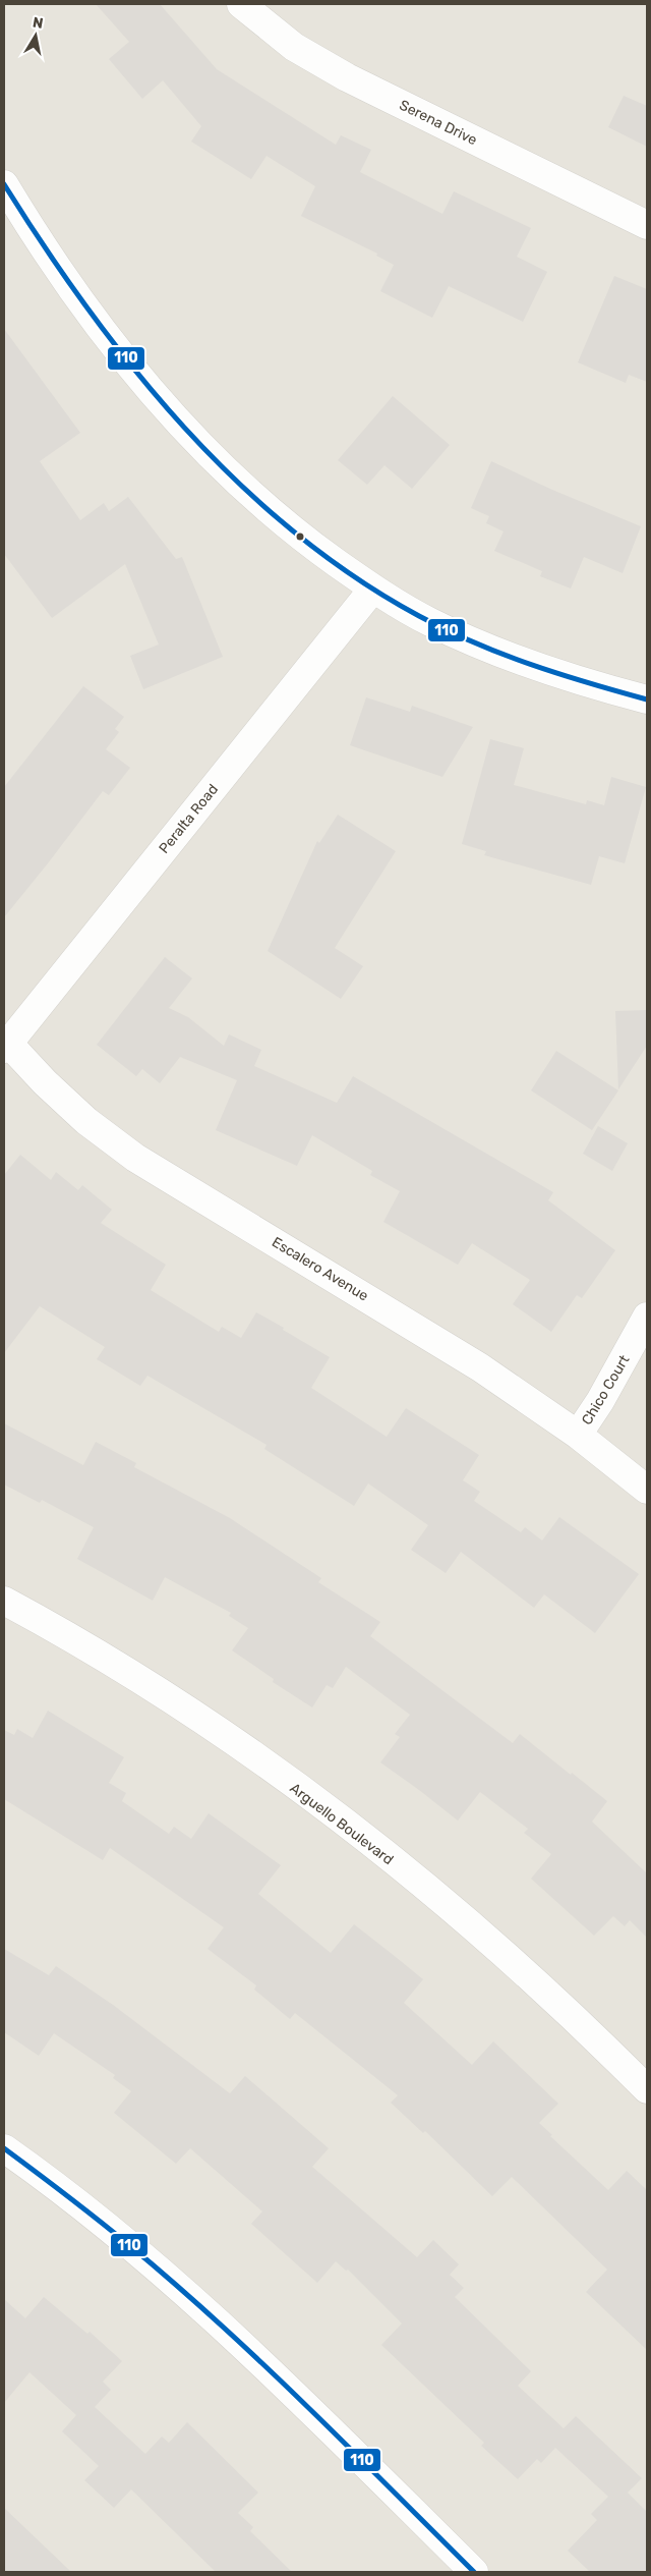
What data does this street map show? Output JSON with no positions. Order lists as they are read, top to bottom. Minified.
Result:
{"streets":{"street":["Serena Drive","Peralta Road","Escalero Avenue","Chico Court","Arguello Boulevard"]},"crossings":[["Peralta Road","Escalero Avenue"],["Escalero Avenue","Chico Court"]],"lines":["transit line 110"],"north":"top"}
